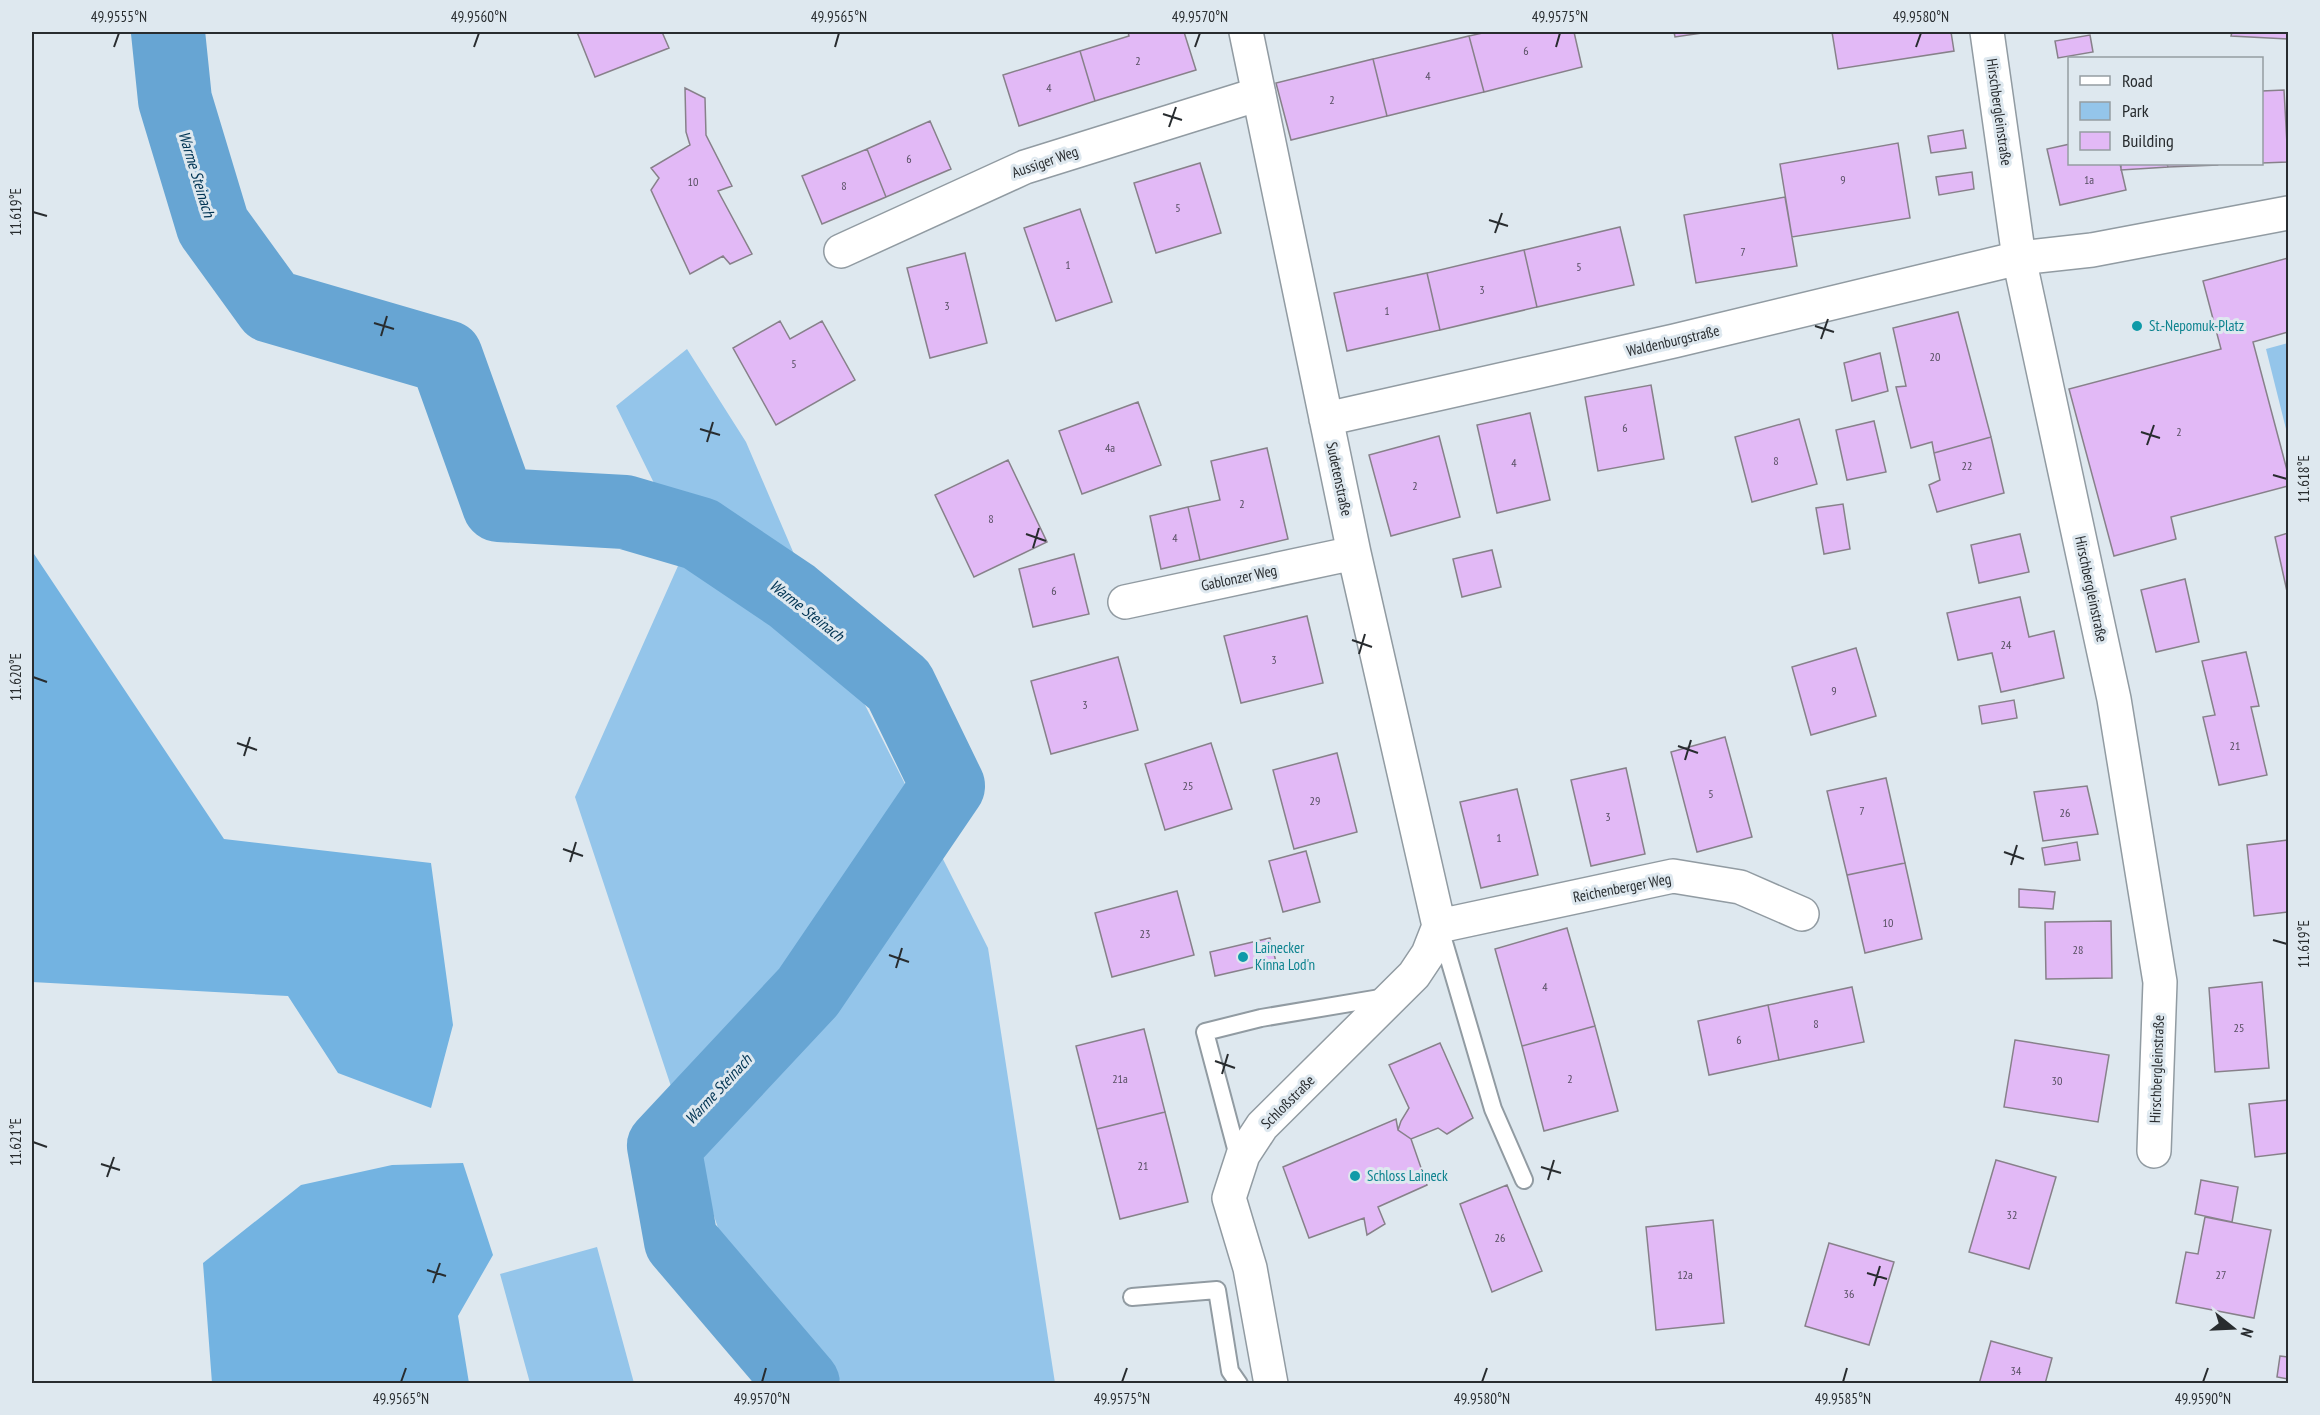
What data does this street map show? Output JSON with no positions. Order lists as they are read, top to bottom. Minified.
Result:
{"streets":{"street":["Hirschbergleinstraße","Aussiger Weg","Waldenburgstraße","Sudetenstraße","Gablonzer Weg","Reichenberger Weg","Schloßstraße"]},"crossings":[["Hirschbergleinstraße","Waldenburgstraße"],["Aussiger Weg","Sudetenstraße"],["Waldenburgstraße","Sudetenstraße"],["Sudetenstraße","Gablonzer Weg"],["Sudetenstraße","Reichenberger Weg"],["Sudetenstraße","Schloßstraße"],["Reichenberger Weg","Schloßstraße"]],"water":["Warme Steinach"],"places":["St.-Nepomuk-Platz","Lainecker Kinna Lod'n","Schloss Laineck"],"house_numbers":["6","2","4","4","2","6","9","1a","10","8","5","7","1","5","3","3","1","20","5","6","2","4a","8","4","22","2","2","8","4","6","24","3","9","3","21","25","5","29","7","26","3","1","10","23","28","4","8","25","6","21a","2","30","21","32","26","12a","27","36","34"],"legend":["Road","Park","Building"],"north":"right","coordinates":["49.9555°N","49.9560°N","49.9565°N","49.9570°N","49.9575°N","49.9580°N","11.619°E","11.618°E","11.620°E","11.621°E","49.9585°N","49.9590°N"]}
